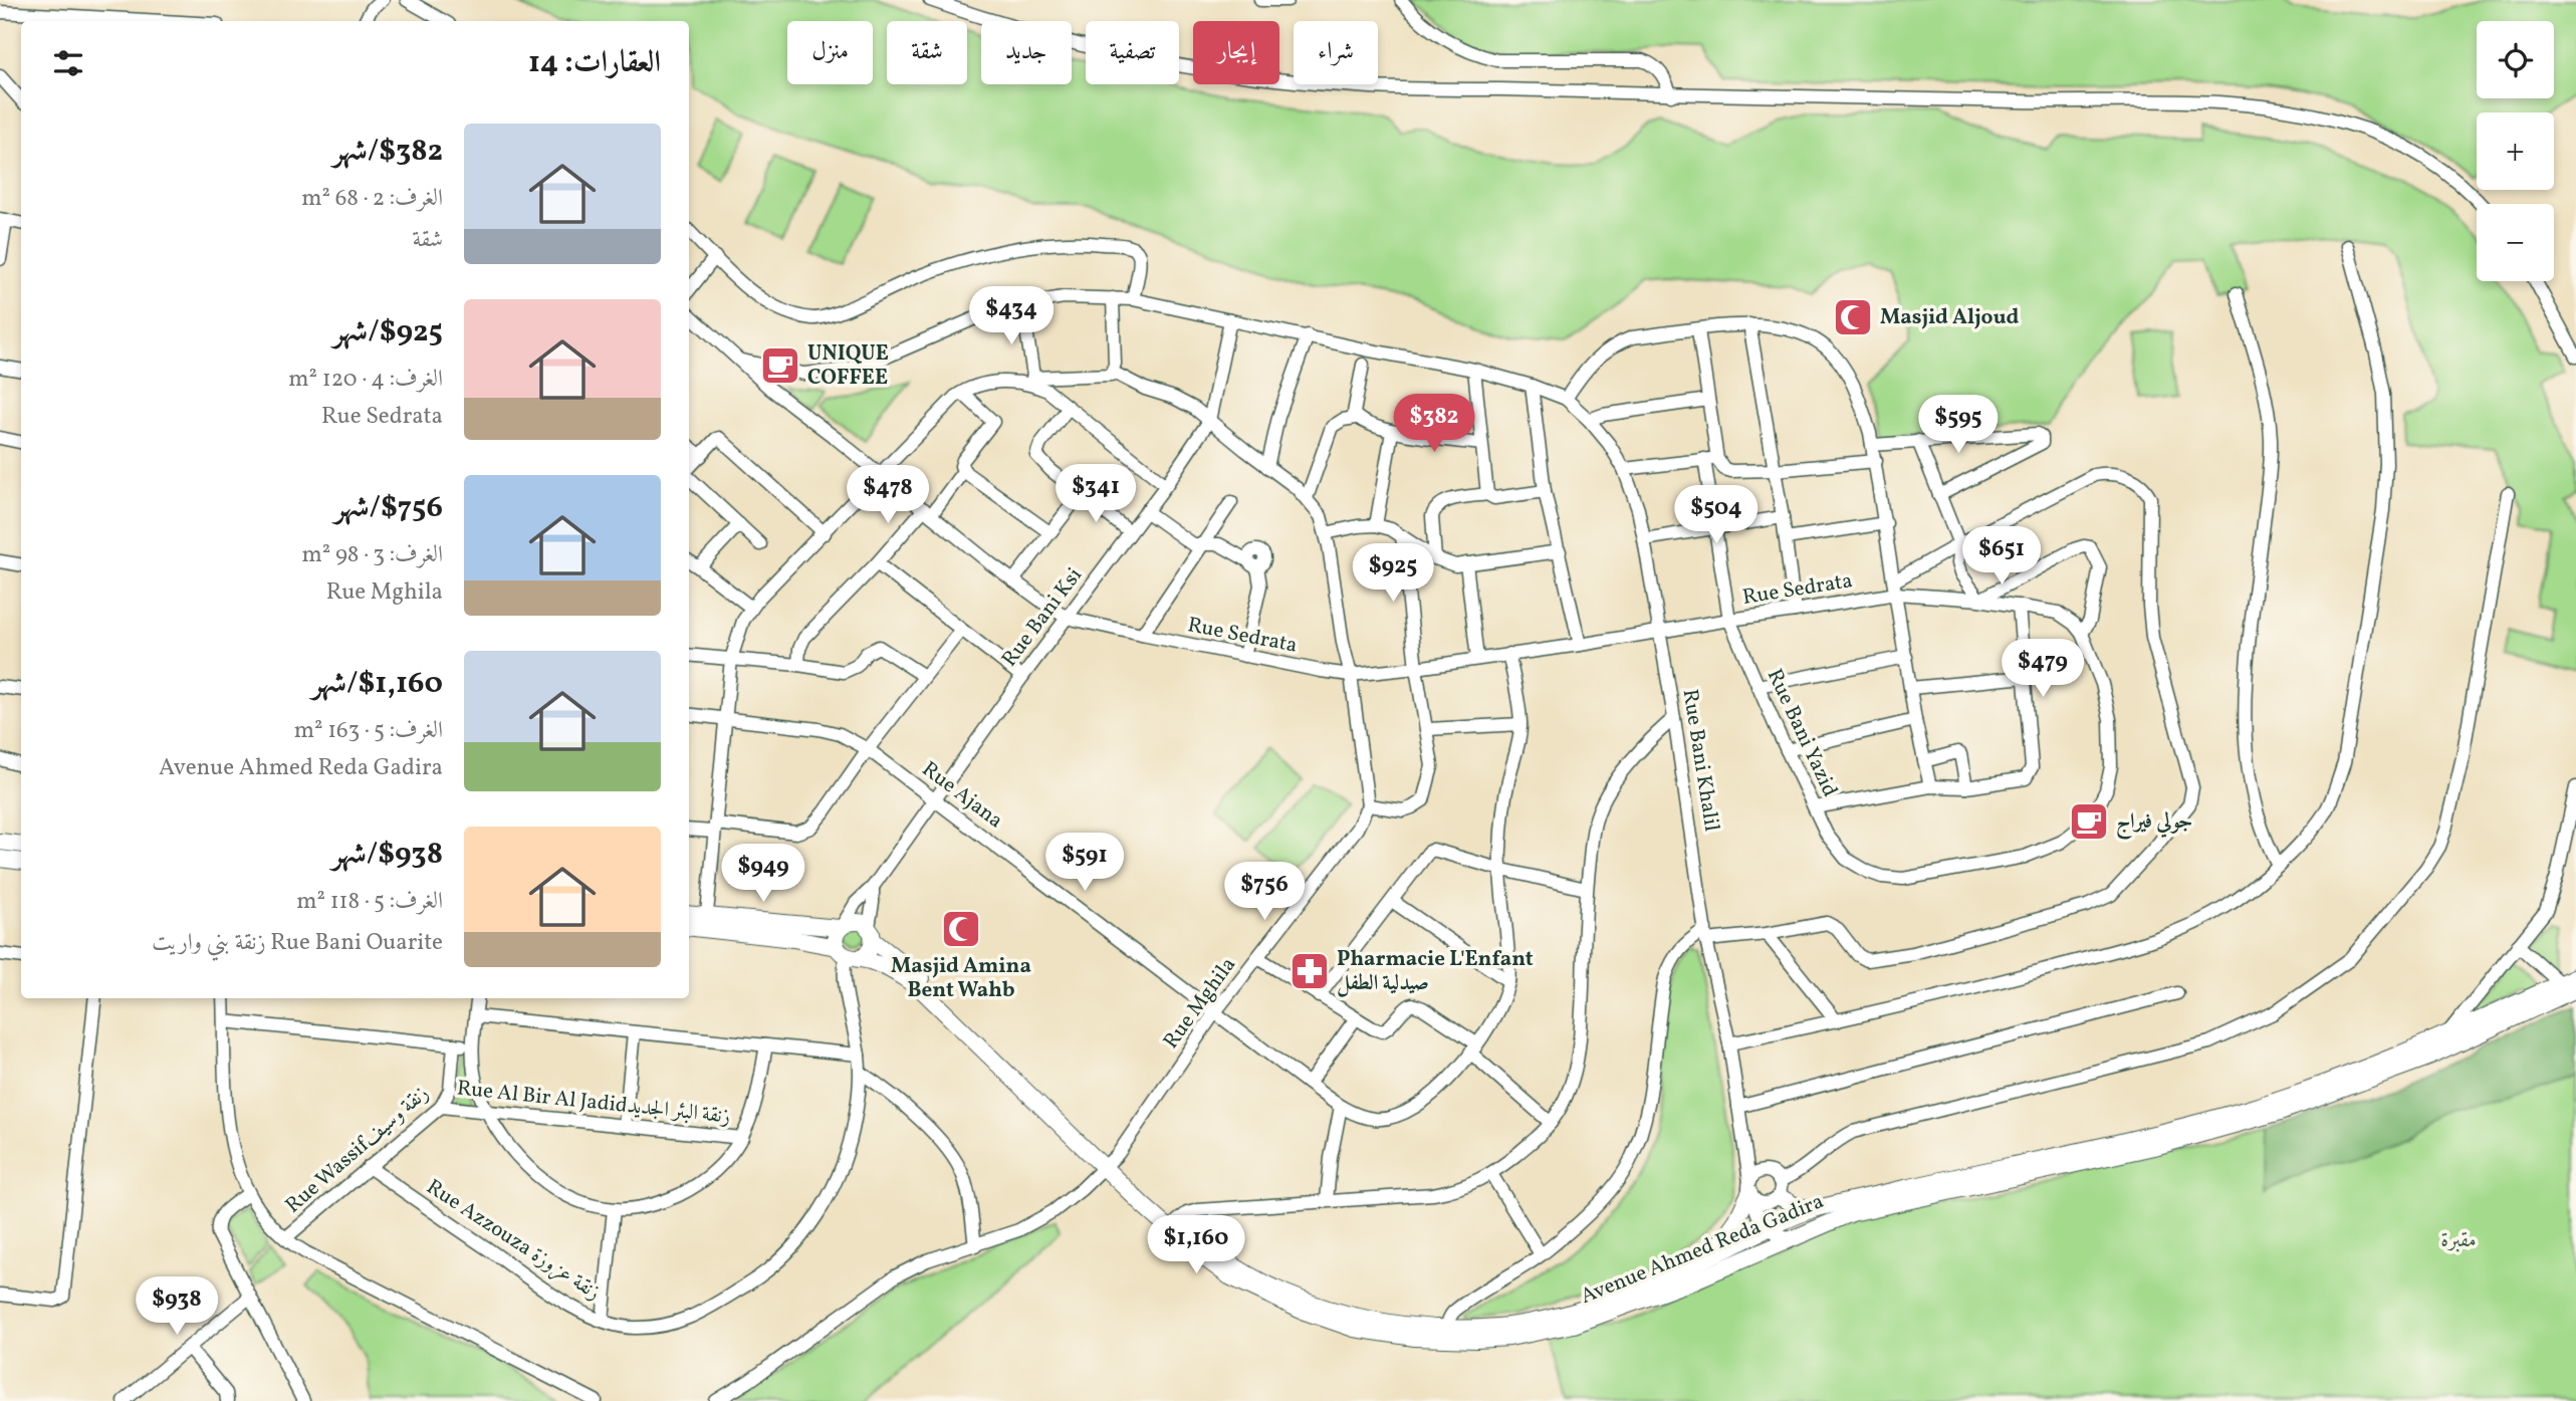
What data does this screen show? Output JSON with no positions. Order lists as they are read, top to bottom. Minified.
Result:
{"streets":{"main road":["Avenue Ahmed Reda Gadira"],"street":["Rue Sedrata","Rue Bani Ksi","Rue Bani Yazid","Rue Bani Khalil","Rue Ajana","Rue Mghila","Rue Al Bir Al Jadidزنقة البئر الجديد","Rue Wassifزنقة وسيف","Rue Azzouza زنقة عزوزة"]},"crossings":[["Rue Sedrata","Rue Bani Ksi"],["Rue Sedrata","Rue Bani Yazid"],["Rue Sedrata","Rue Bani Khalil"],["Rue Bani Ksi","Rue Ajana"],["Rue Bani Ksi","Rue Azzouza زنقة عزوزة"],["Rue Bani Ksi","Avenue Ahmed Reda Gadira"],["Rue Bani Khalil","Avenue Ahmed Reda Gadira"],["Rue Ajana","Rue Mghila"],["Rue Mghila","Avenue Ahmed Reda Gadira"],["Rue Al Bir Al Jadidزنقة البئر الجديد","Rue Wassifزنقة وسيف"],["Rue Wassifزنقة وسيف","Rue Azzouza زنقة عزوزة"],["Rue Azzouza زنقة عزوزة","Avenue Ahmed Reda Gadira"]],"parks":["مقبرة"],"places":{"mosque":["Masjid Aljoud","Masjid Amina Bent Wahb"],"cafe":["UNIQUE COFFEE","جولي فيراج"],"pharmacy":["Pharmacie L'Enfant صيدلية الطفل"]},"page":{"map_buttons":["+","−"],"chip":["شراء","إيجار","تصفية","جديد","شقة","منزل"],"heading":"العقارات: 14","list":[{"name":"$382/شهر","note":"الغرف: 2 · 68 m² · شقة"},{"name":"$925/شهر","note":"الغرف: 4 · 120 m² · Rue Sedrata"},{"name":"$756/شهر","note":"الغرف: 3 · 98 m² · Rue Mghila"},{"name":"$1,160/شهر","note":"الغرف: 5 · 163 m² · Avenue Ahmed Reda Gadira"},{"name":"$938/شهر","note":"الغرف: 5 · 118 m² · Rue Bani Ouarite زنقة بني واريت"}],"price":["$434","$382","$595","$341","$478","$504","$651","$925","$479","$591","$949","$756","$1,160","$938"]}}
